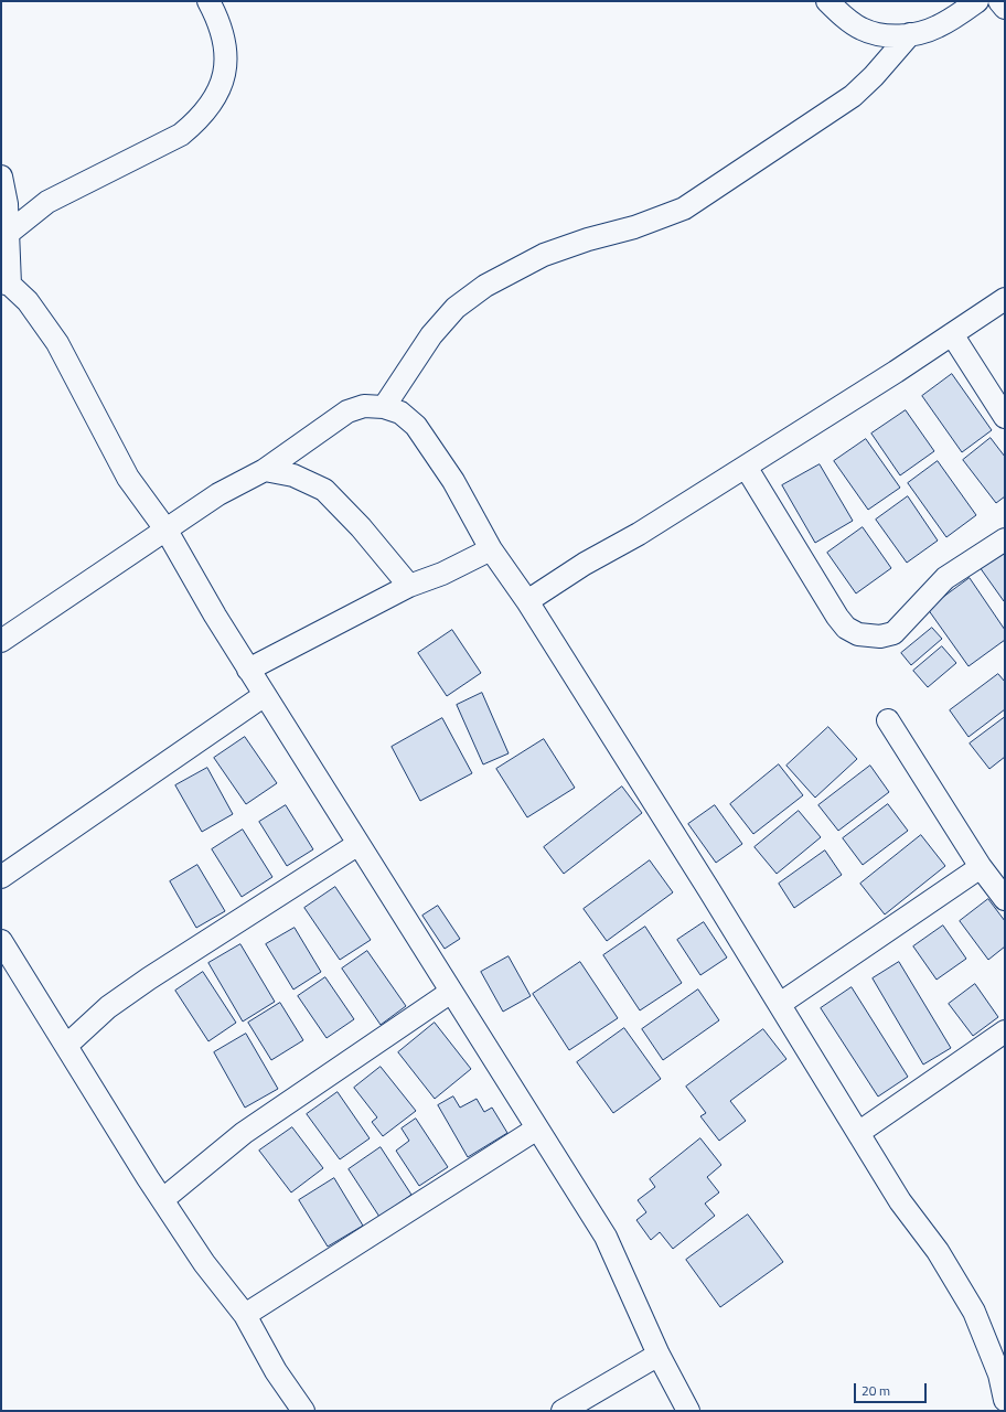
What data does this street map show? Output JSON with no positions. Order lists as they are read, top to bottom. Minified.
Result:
{"scale_bar":"20 m"}
